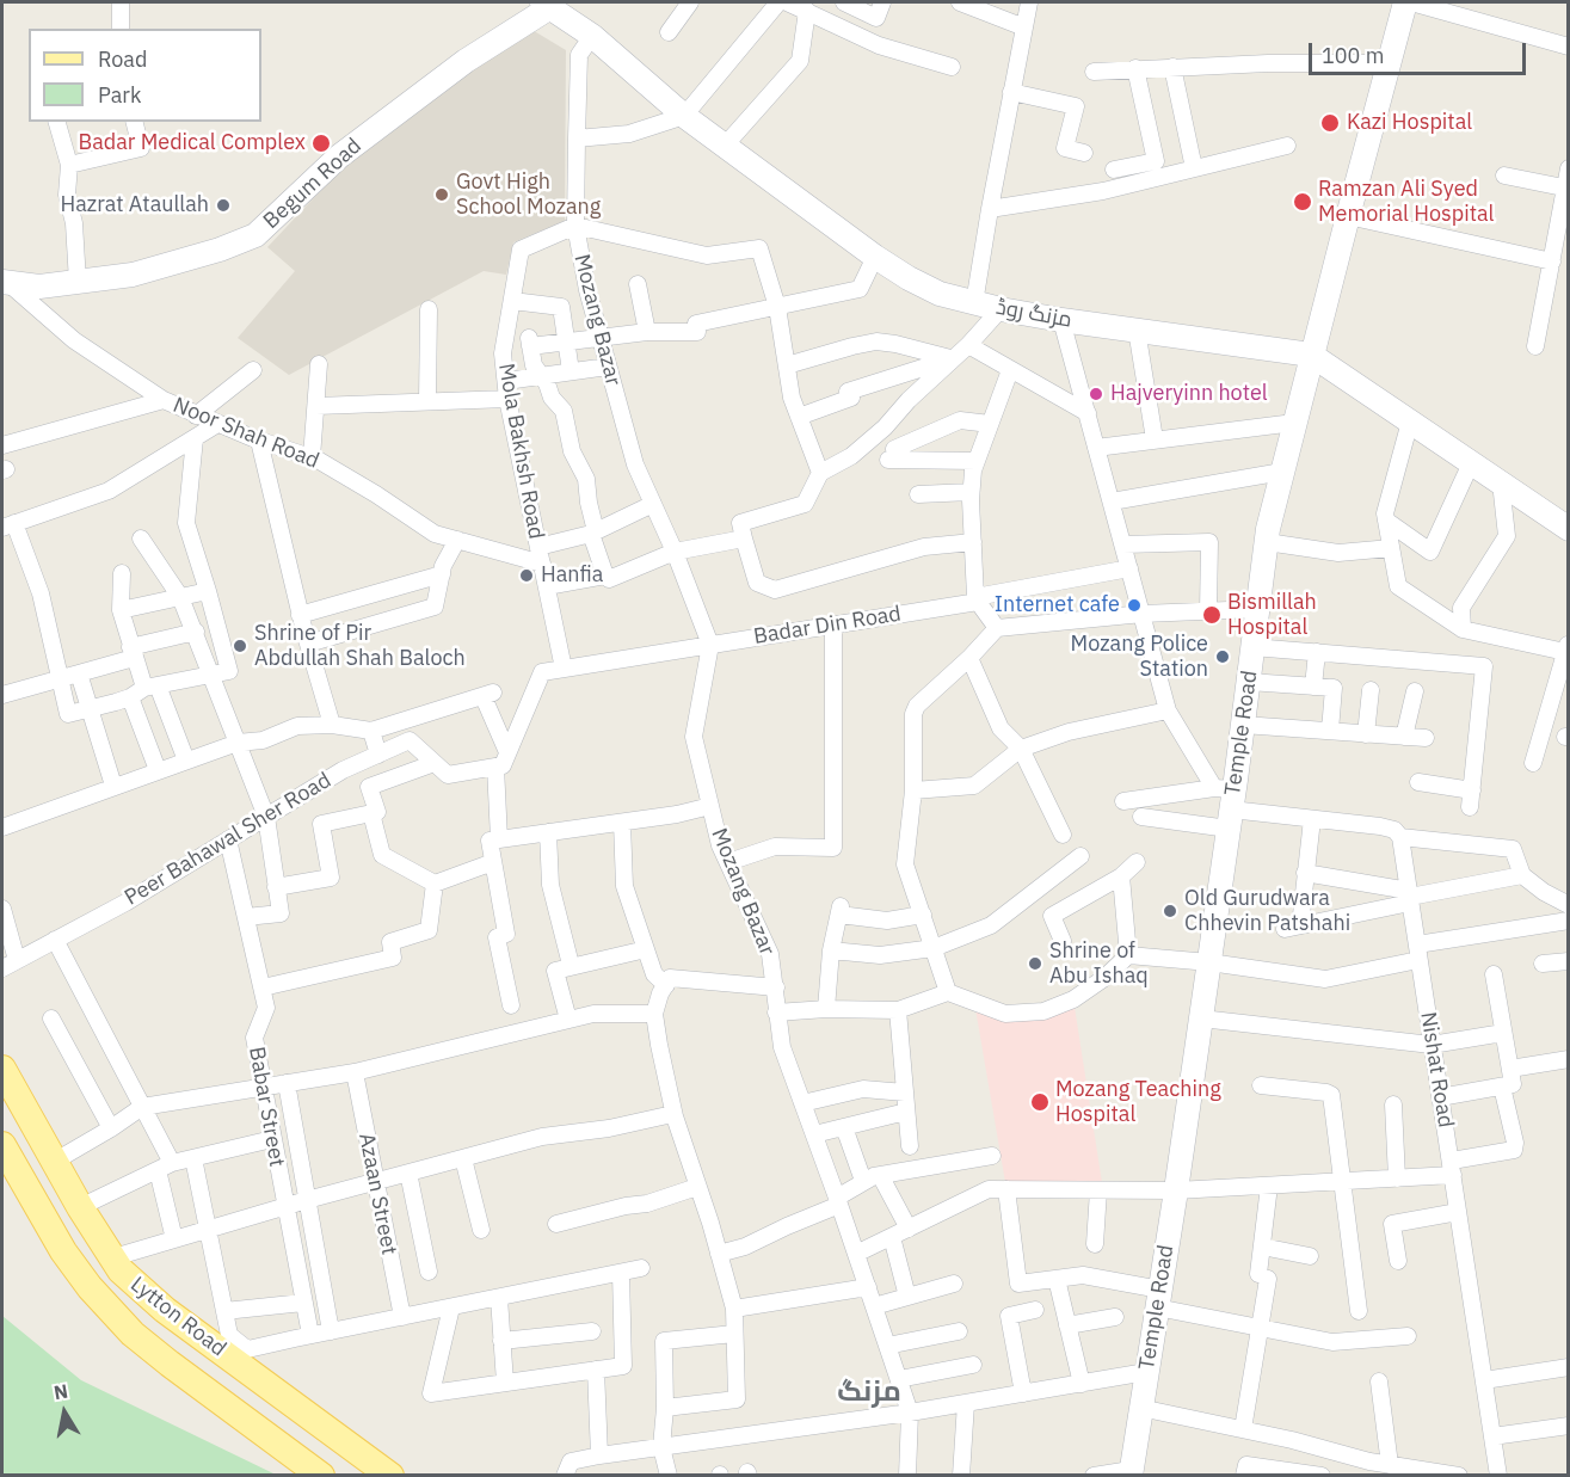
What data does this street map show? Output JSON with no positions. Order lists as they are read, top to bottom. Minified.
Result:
{"streets":{"main road":["Lytton Road"],"street":["Begum Road","مزنگ روڈ","Mozang Bazar","Noor Shah Road","Mola Bakhsh Road","Badar Din Road","Temple Road","Peer Bahawal Sher Road","Nishat Road","Babar Street","Azaan Street"]},"crossings":[["Begum Road","مزنگ روڈ"],["Begum Road","Noor Shah Road"],["مزنگ روڈ","Mozang Bazar"],["مزنگ روڈ","Temple Road"],["Mozang Bazar","Mola Bakhsh Road"],["Mozang Bazar","Badar Din Road"],["Noor Shah Road","Mola Bakhsh Road"],["Mola Bakhsh Road","Badar Din Road"],["Badar Din Road","Peer Bahawal Sher Road"],["Peer Bahawal Sher Road","Babar Street"]],"districts":["مزنگ"],"places":["Kazi Hospital","Badar Medical Complex","Govt High School Mozang","Ramzan Ali Syed Memorial Hospital","Hazrat Ataullah","Hajveryinn hotel","Hanfia","Internet cafe","Bismillah Hospital","Shrine of Pir Abdullah Shah Baloch","Mozang Police Station","Old Gurudwara Chhevin Patshahi","Shrine of Abu Ishaq","Mozang Teaching Hospital"],"legend":["Road","Park"],"scale_bar":"100 m","north":"top"}
